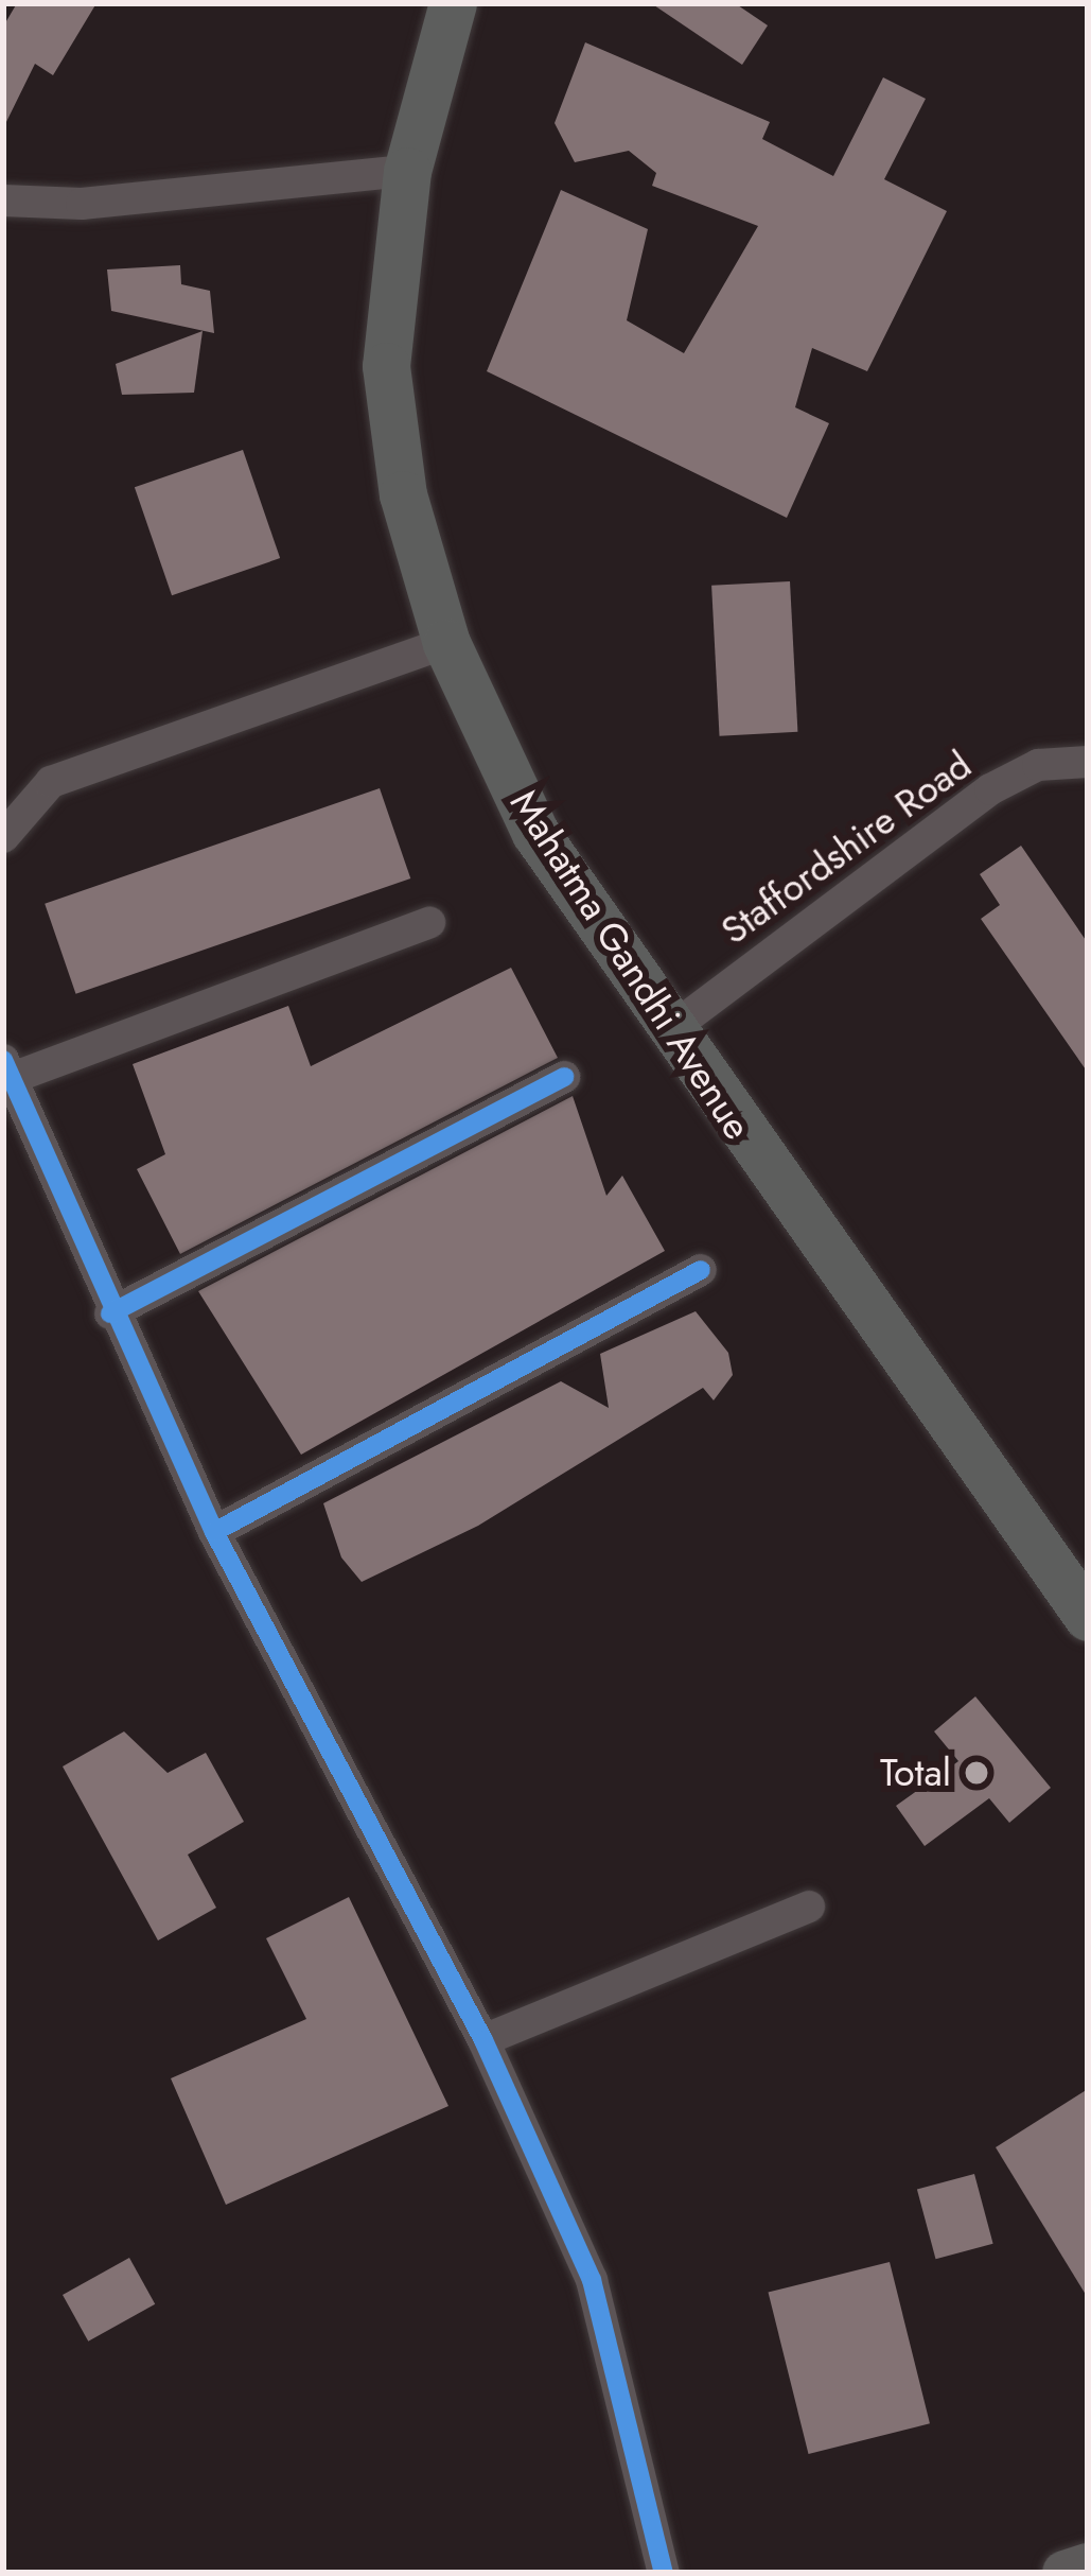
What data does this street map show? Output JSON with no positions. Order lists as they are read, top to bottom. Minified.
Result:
{"streets":{"main road":["Mahatma Gandhi Avenue"],"street":["Staffordshire Road"]},"crossings":[["Staffordshire Road","Mahatma Gandhi Avenue"]],"places":["Total"]}
